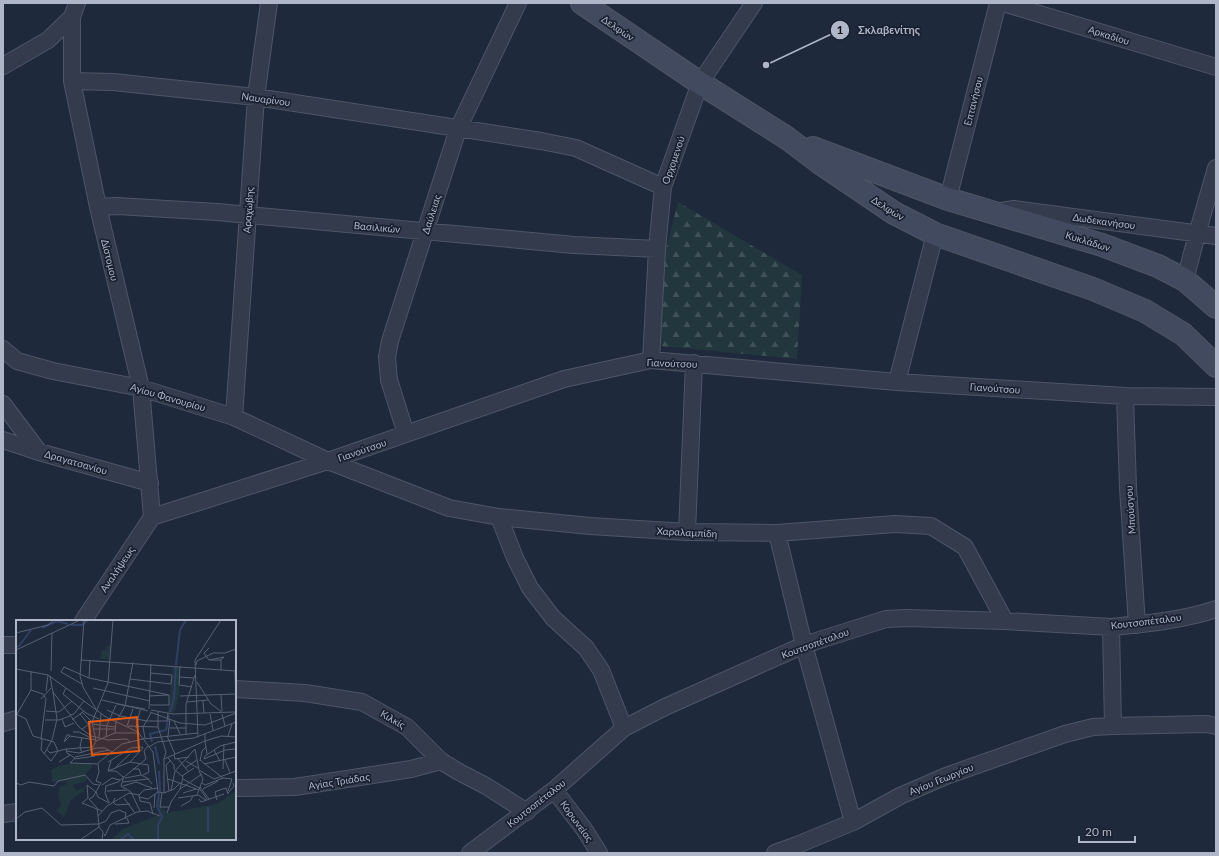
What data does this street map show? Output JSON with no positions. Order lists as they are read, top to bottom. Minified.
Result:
{"streets":{"main road":["Δελφών","Κυκλάδων"],"street":["Αρκαδίου","Ναυαρίνου","Επτανήσου","Ορχομενού","Αραχώβης","Δαύλειας","Δωδεκανήσου","Βασιλικών","Δίστομου","Γιανούτσου","Αγίου Φανουρίου","Δραγατσανίου","Μπούσγου","Χαραλαμπίδη","Αναλήψεως","Κουτσοπέταλου","Κιλκίς","Αγίου Γεωργίου","Αγίας Τριάδας","Κορωνείας"]},"crossings":[["Δελφών","Ορχομενού"],["Ναυαρίνου","Ορχομενού"],["Ναυαρίνου","Αραχώβης"],["Ναυαρίνου","Δαύλειας"],["Ναυαρίνου","Δίστομου"],["Επτανήσου","Κυκλάδων"],["Ορχομενού","Βασιλικών"],["Ορχομενού","Γιανούτσου"],["Αραχώβης","Βασιλικών"],["Αραχώβης","Αγίου Φανουρίου"],["Δαύλειας","Βασιλικών"],["Δαύλειας","Γιανούτσου"],["Δωδεκανήσου","Κυκλάδων"],["Βασιλικών","Δίστομου"],["Δίστομου","Γιανούτσου"],["Δίστομου","Αγίου Φανουρίου"],["Δίστομου","Δραγατσανίου"],["Δίστομου","Αναλήψεως"],["Γιανούτσου","Αγίου Φανουρίου"],["Γιανούτσου","Μπούσγου"],["Γιανούτσου","Χαραλαμπίδη"],["Γιανούτσου","Αναλήψεως"],["Αγίου Φανουρίου","Χαραλαμπίδη"],["Μπούσγου","Κουτσοπέταλου"],["Χαραλαμπίδη","Κουτσοπέταλου"],["Κουτσοπέταλου","Κιλκίς"],["Κουτσοπέταλου","Κορωνείας"],["Κιλκίς","Αγίας Τριάδας"]],"places":["Σκλαβενίτης"],"scale_bar":"20 m"}
